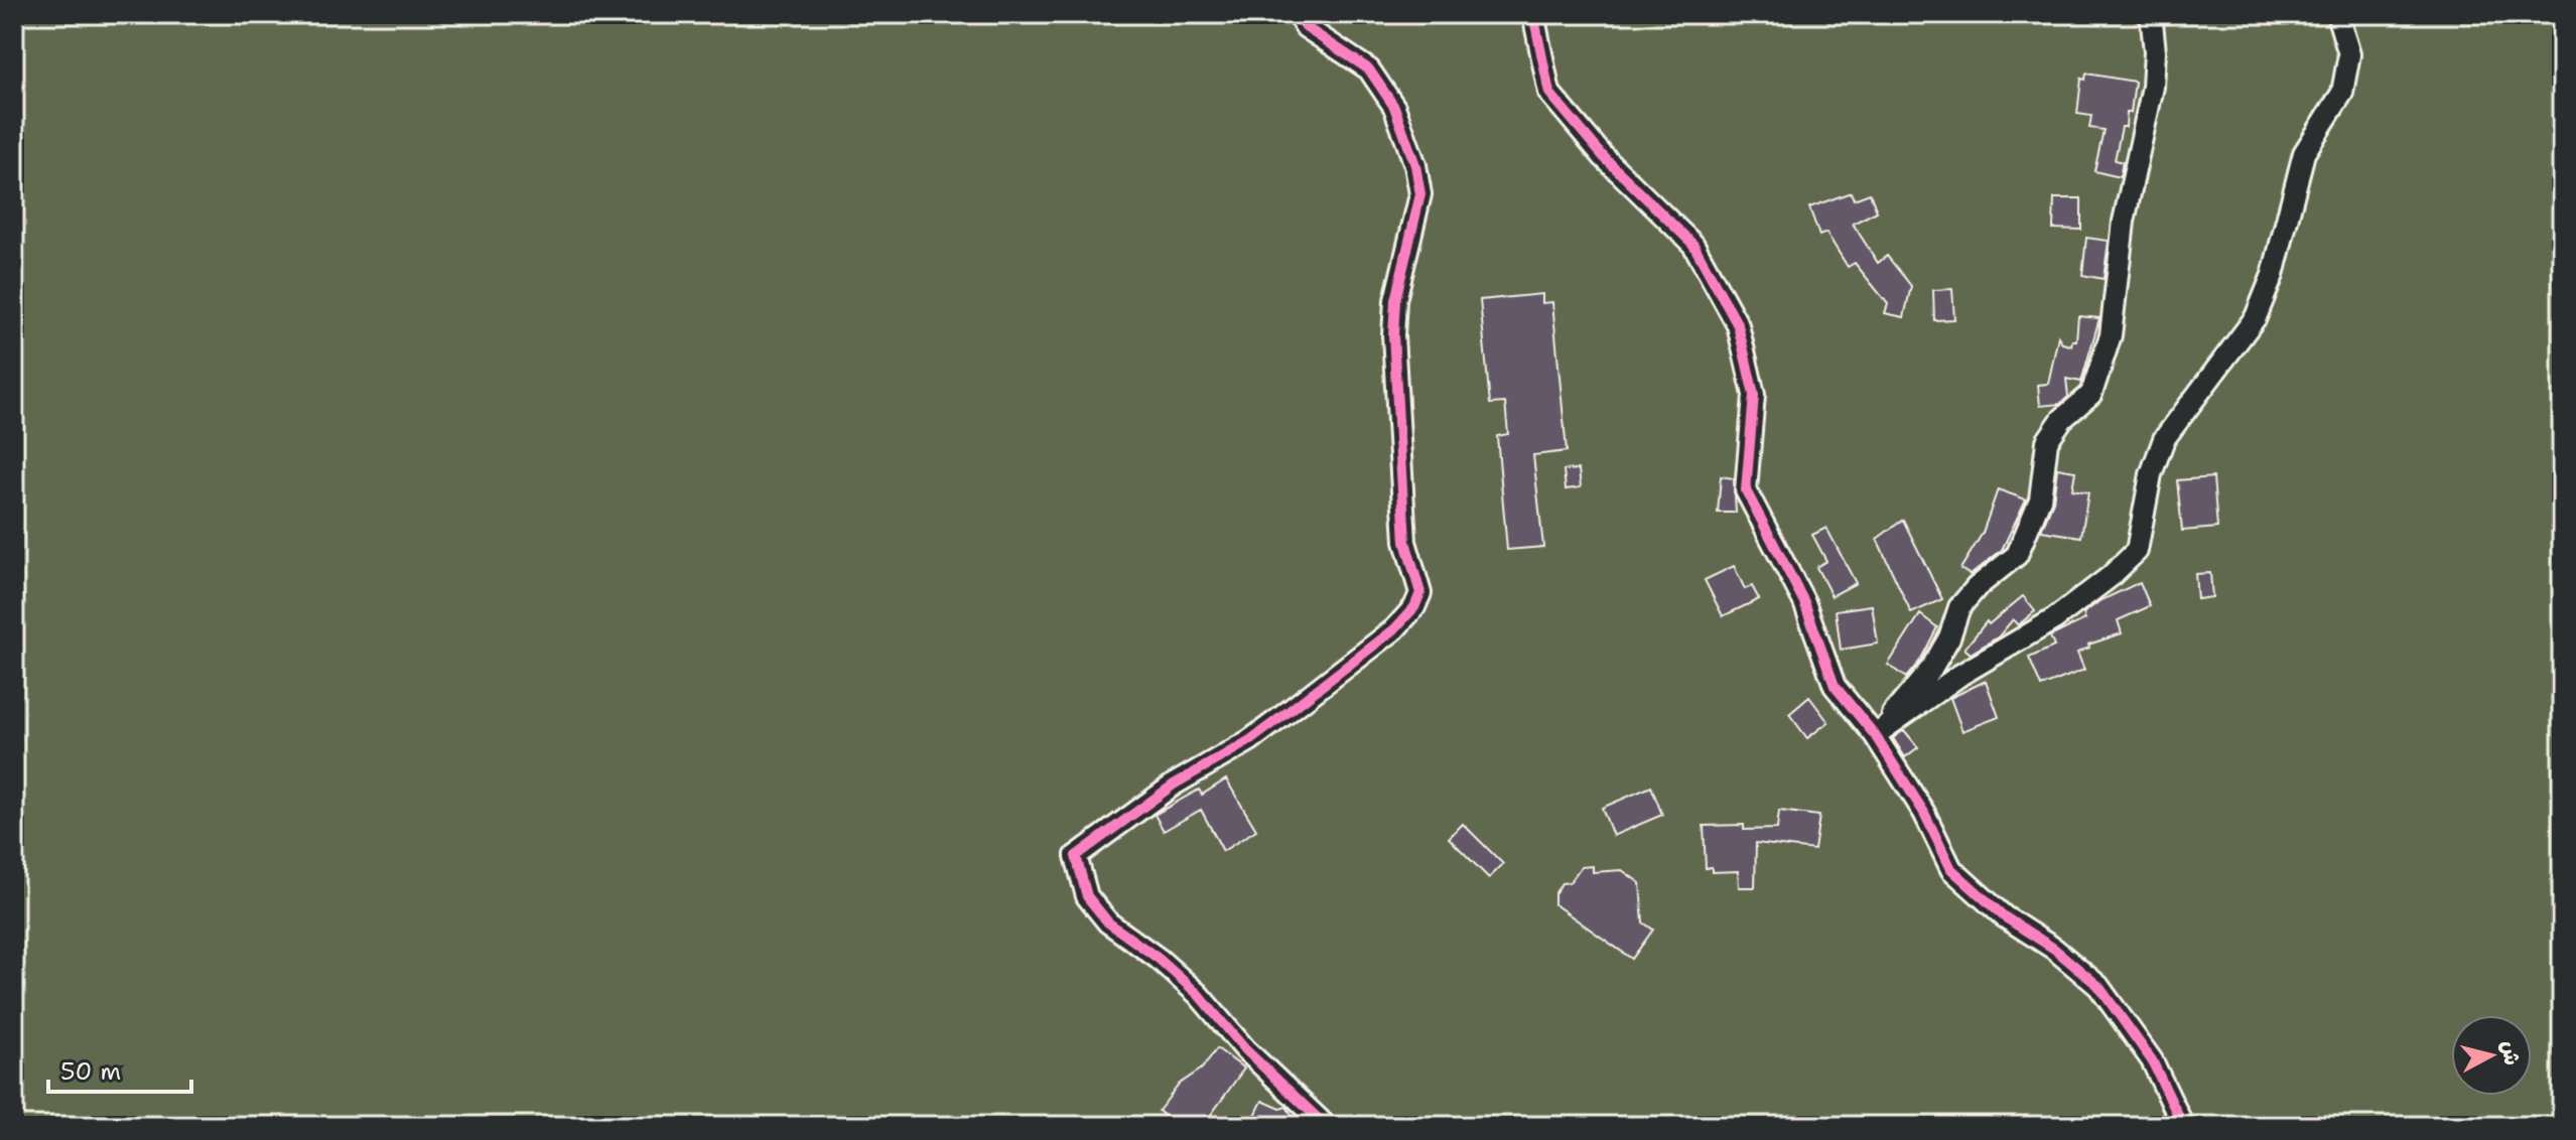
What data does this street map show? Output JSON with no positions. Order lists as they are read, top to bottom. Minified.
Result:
{"scale_bar":"50 m","north":"right"}
